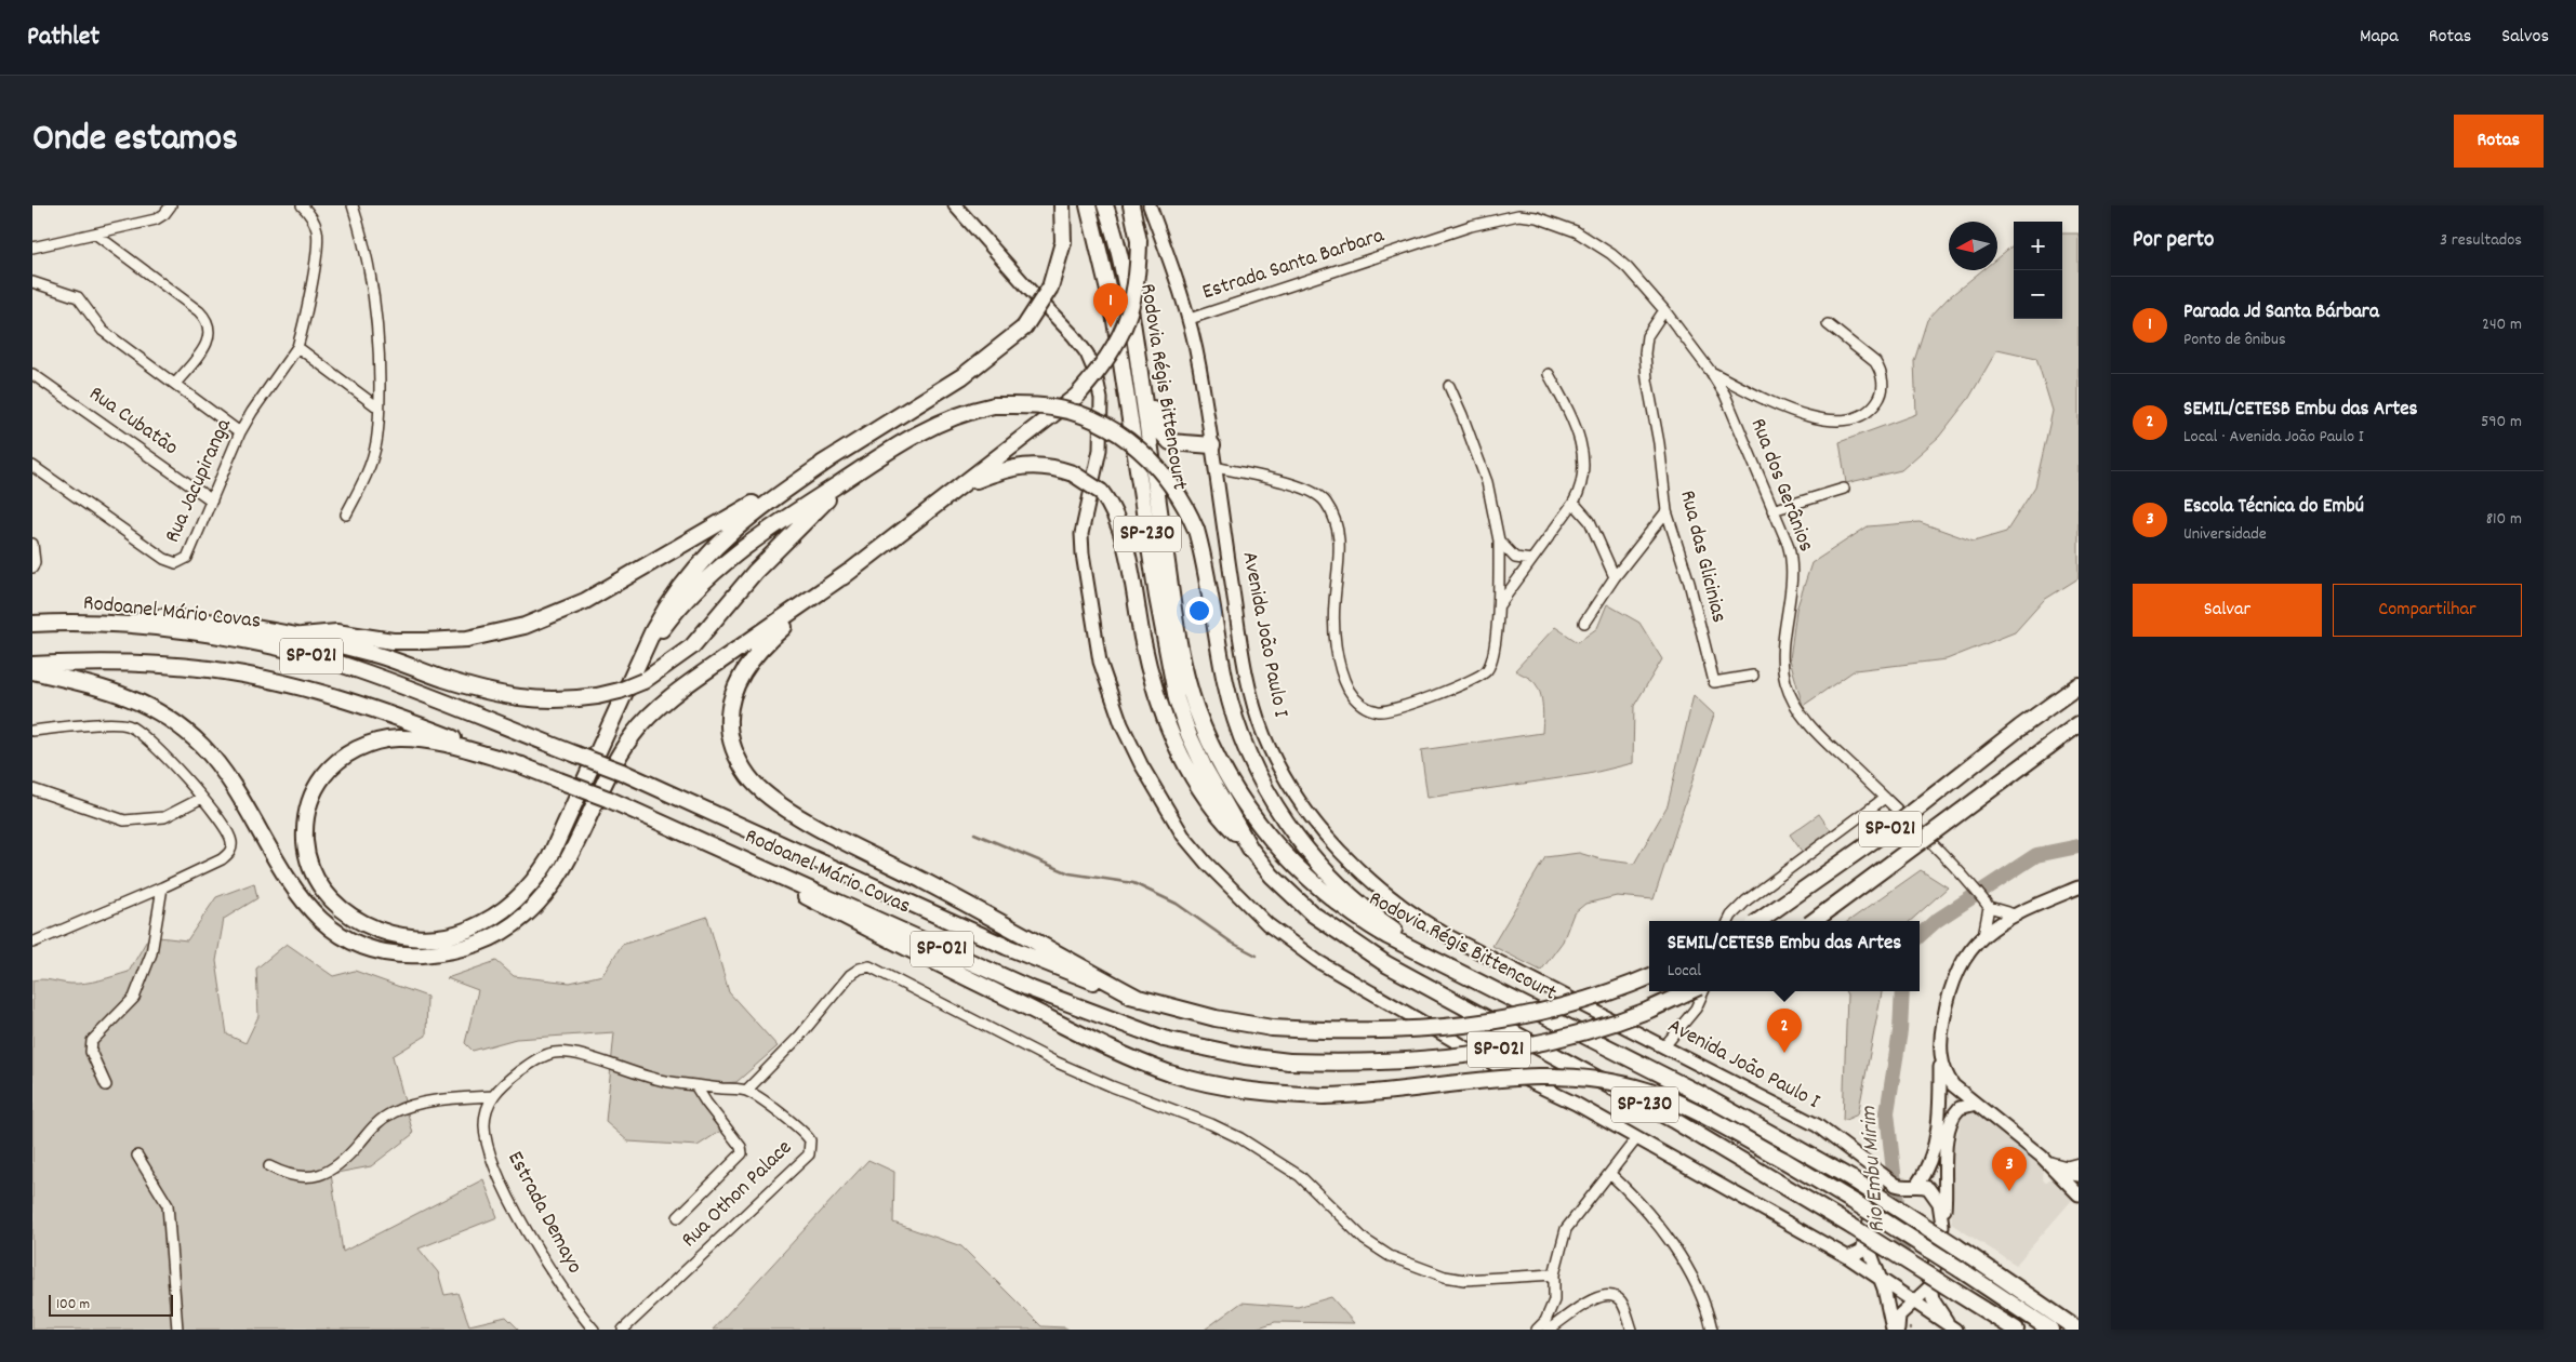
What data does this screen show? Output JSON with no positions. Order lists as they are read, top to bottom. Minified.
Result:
{"streets":{"highway":["Rodovia Régis Bittencourt","SP-230","Rodoanel Mário Covas","SP-021"],"main road":["Avenida João Paulo I"],"street":["Estrada Santa Barbara","Rua Cubatão","Rua Jacupiranga","Rua dos Gerânios","Rua das Glicinias","Rua Othon Palace","Estrada Demayo"]},"crossings":[["Estrada Santa Barbara","Rua dos Gerânios"],["Estrada Santa Barbara","Rua das Glicinias"],["Estrada Santa Barbara","Avenida João Paulo I"],["Rua Cubatão","Rua Jacupiranga"],["Rua dos Gerânios","Rua das Glicinias"],["Rua Othon Palace","Estrada Demayo"]],"water":["Rio Embu Mirim"],"scale_bar":"100 m","north":"left","page":{"header":"Pathlet","nav":["Mapa","Rotas","Salvos"],"title":"Onde estamos","buttons":["Rotas",["Salvar","Compartilhar"]],"heading":["Por perto","3 resultados"],"map_buttons":["+","−"],"list":[{"mark":"1","name":"Parada Jd Santa Bárbara","note":"Ponto de ônibus","value":"240 m"},{"mark":"2","name":"SEMIL/CETESB Embu das Artes","note":"Local · Avenida João Paulo I","value":"590 m"},{"mark":"3","name":"Escola Técnica do Embú","note":"Universidade","value":"810 m"}],"pins":["1","2","3"],"popup":["SEMIL/CETESB Embu das Artes","Local"],"scale":"100 m"}}
